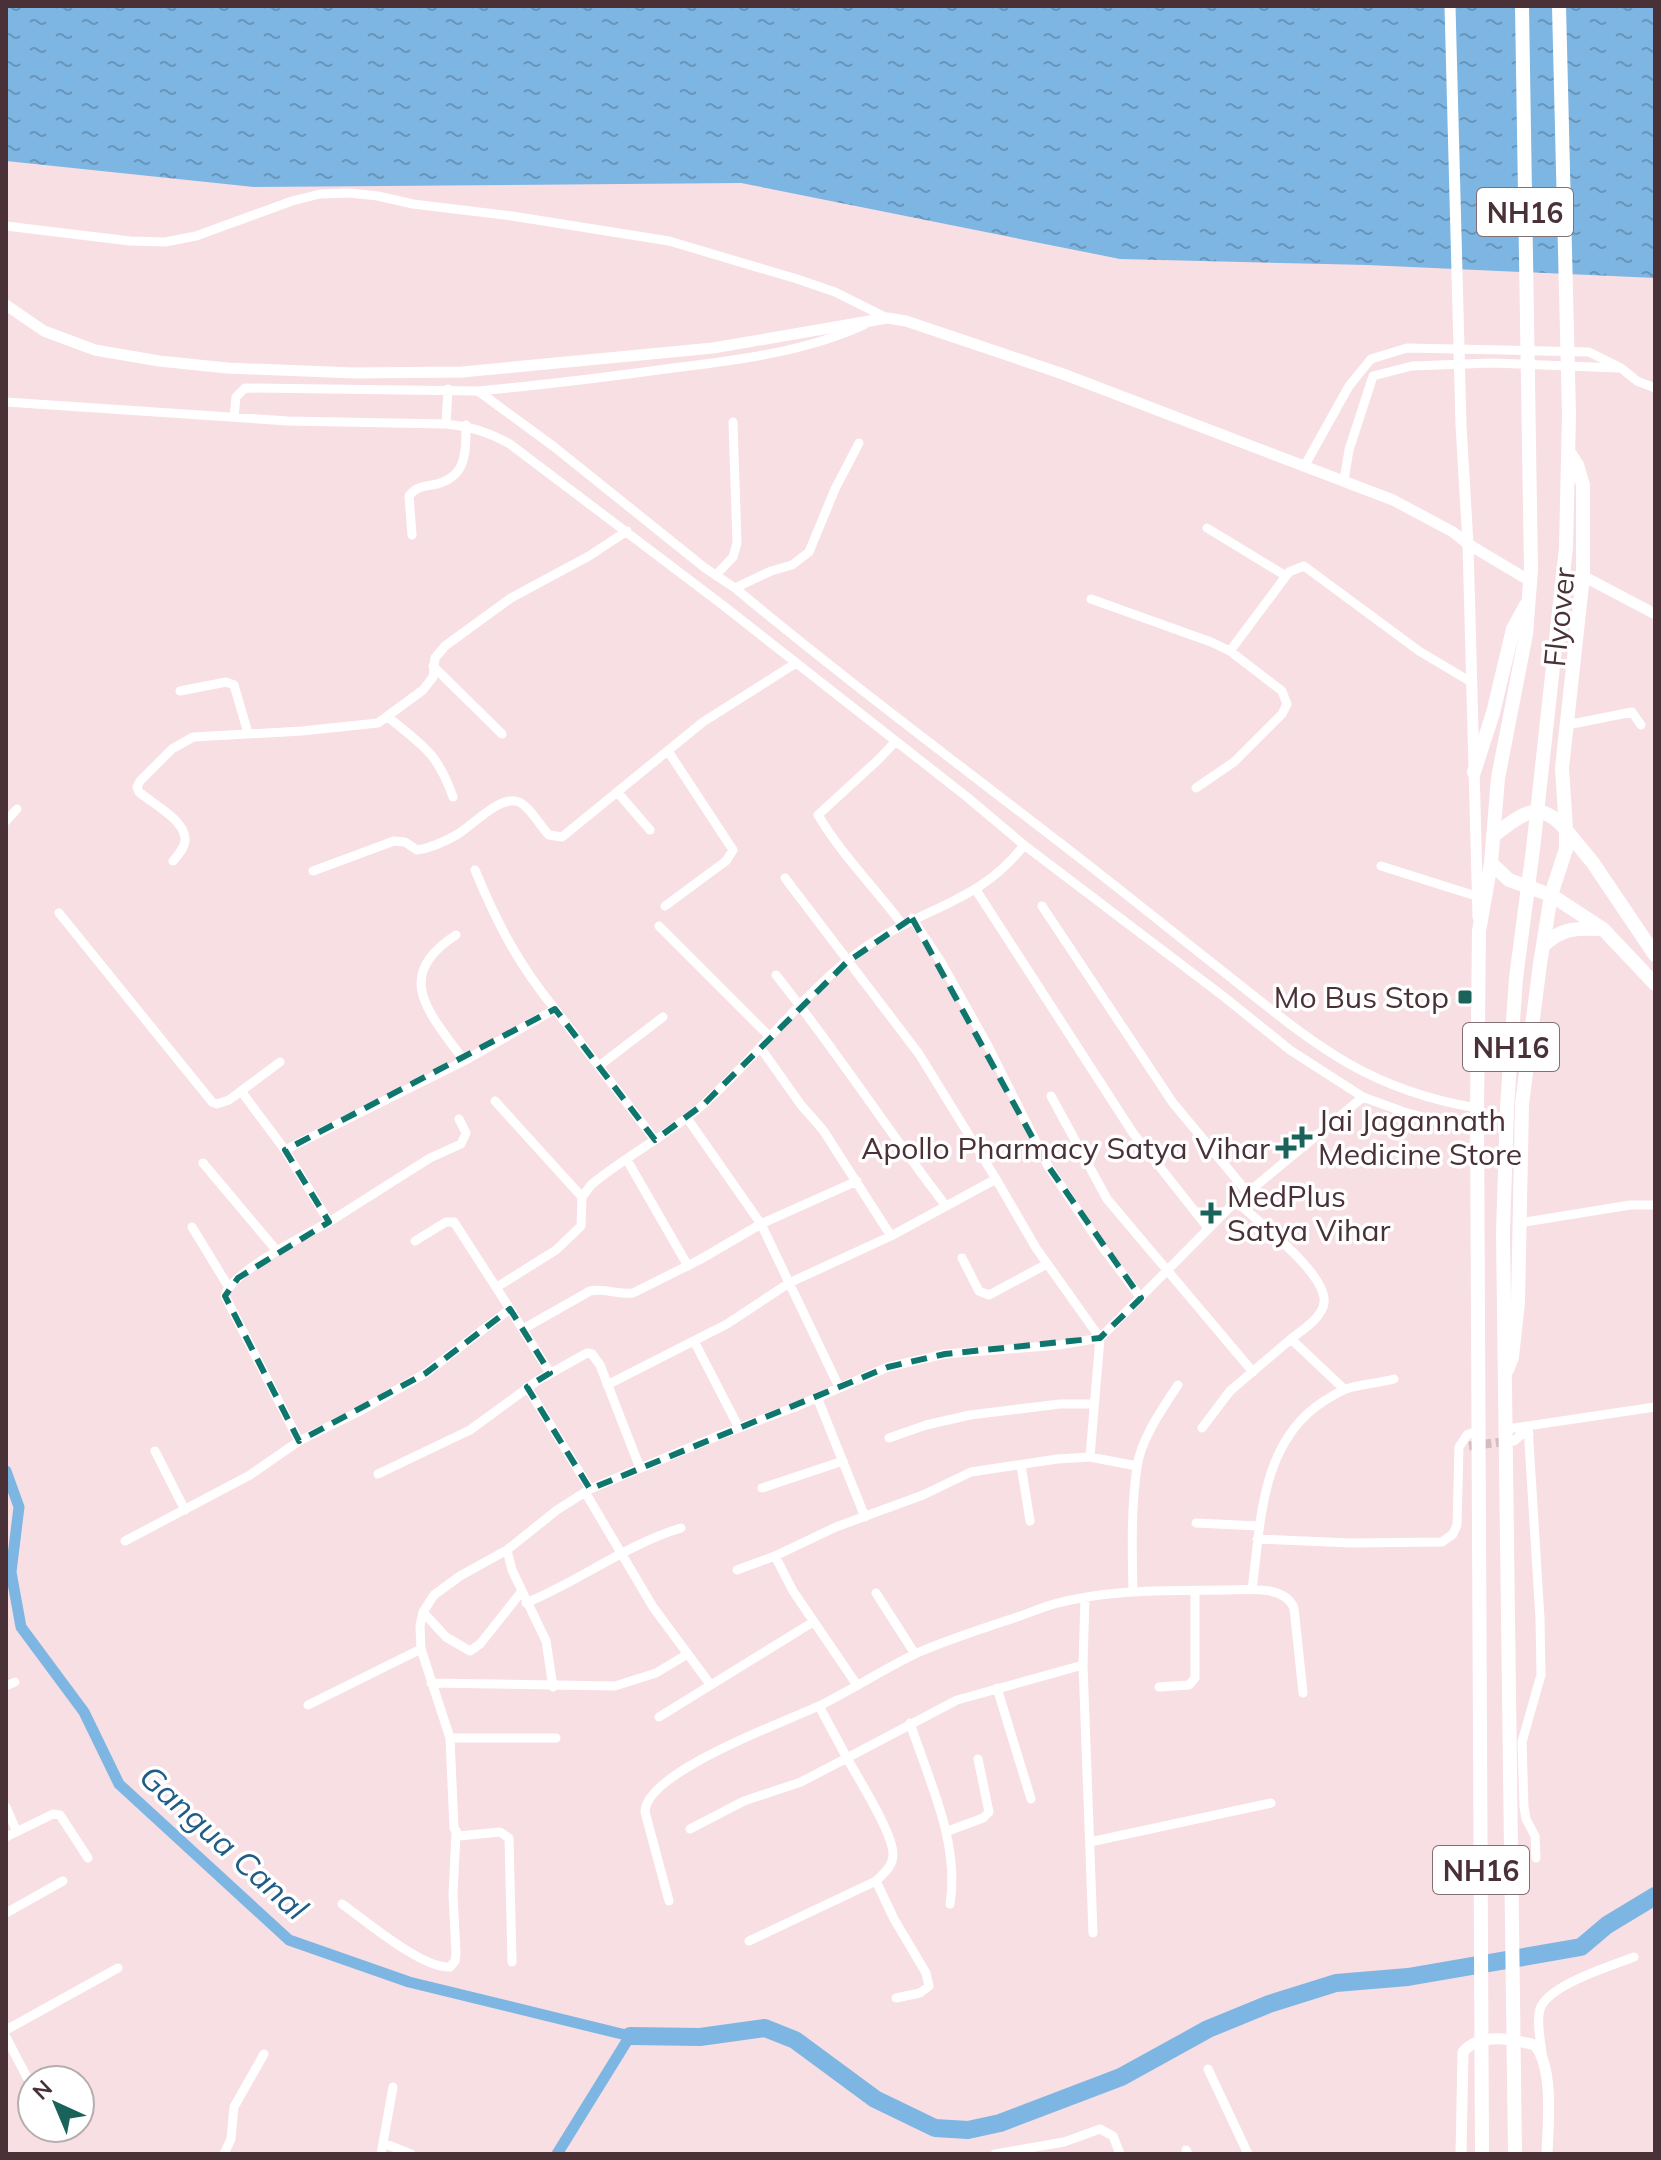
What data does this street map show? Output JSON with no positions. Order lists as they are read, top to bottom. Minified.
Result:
{"streets":{"highway":["NH16","Flyover"]},"crossings":[["NH16","Flyover"]],"water":["Gangua Canal"],"places":{"transit":["Mo Bus Stop"],"health":["Jai Jagannath Medicine Store","Apollo Pharmacy Satya Vihar","MedPlus Satya Vihar"]},"north":"top left"}
